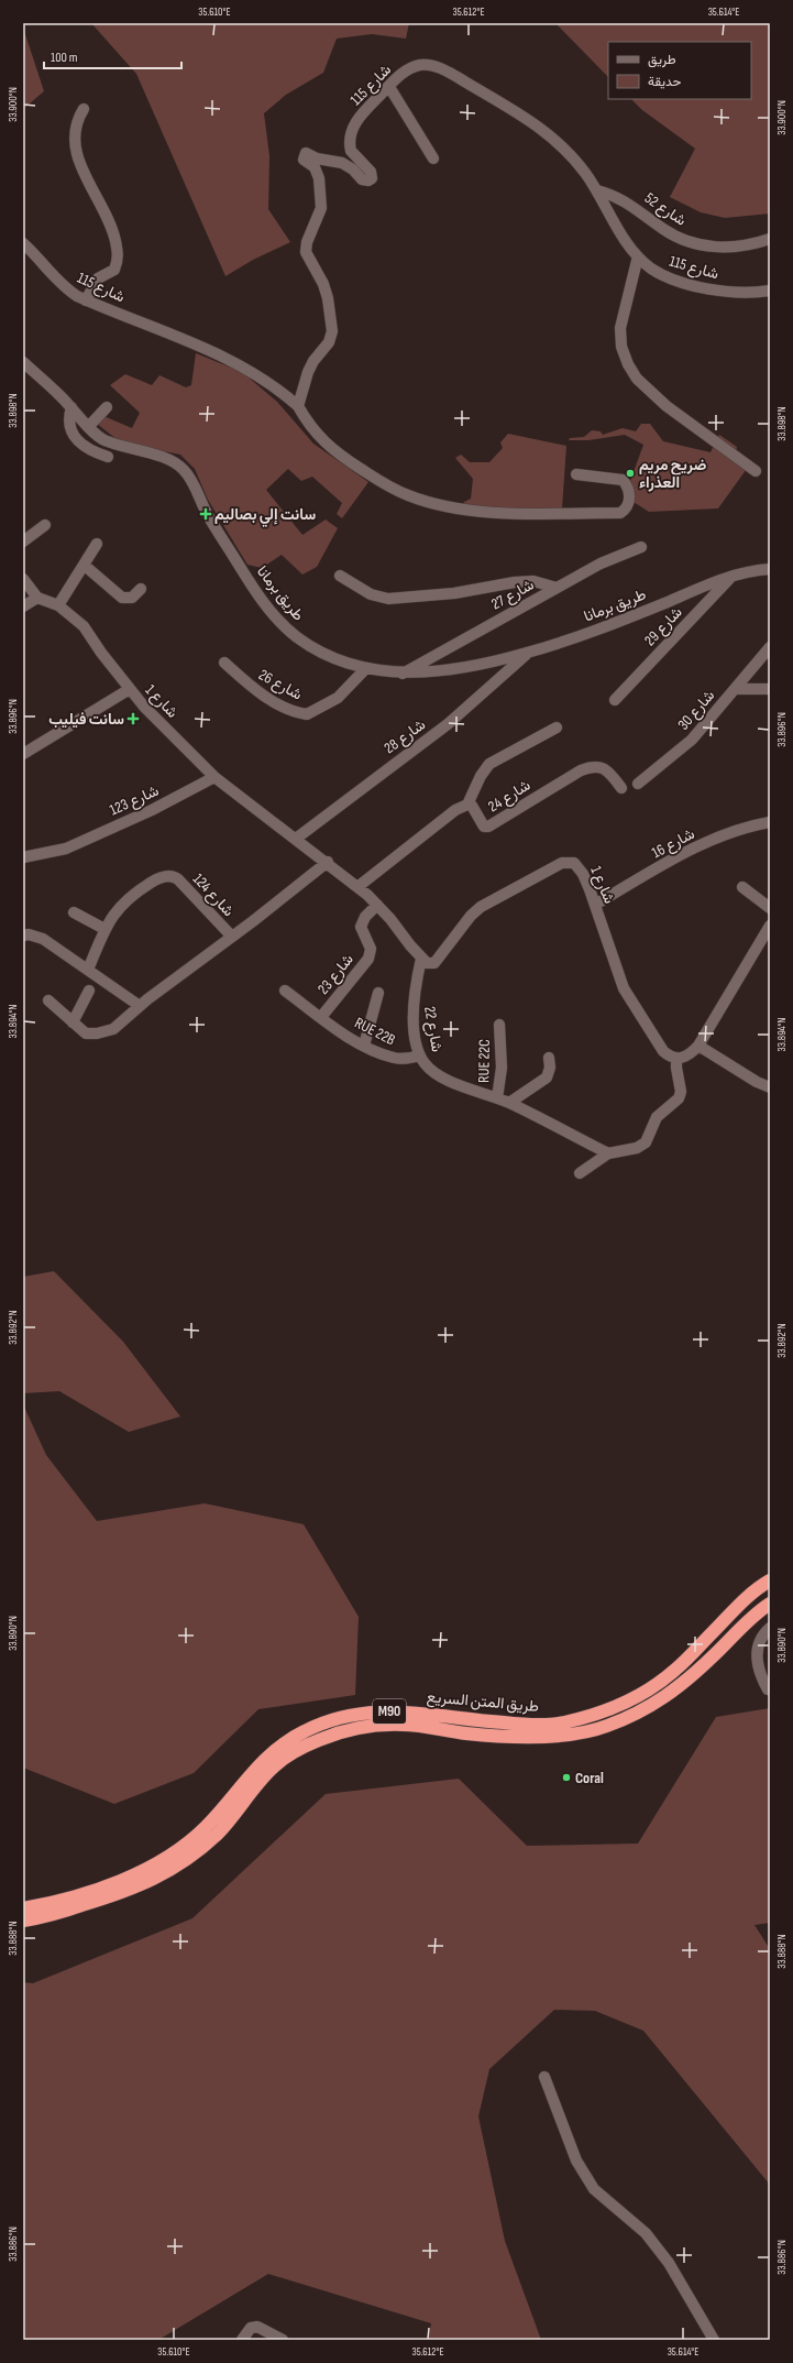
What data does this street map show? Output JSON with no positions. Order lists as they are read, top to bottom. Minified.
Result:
{"streets":{"highway":["طريق المتن السريع","M90"],"street":["شارع 115","شارع 52","طريق برمانا","شارع 27","شارع 29","شارع 26","شارع 1","شارع 30","شارع 28","شارع 24","شارع 123","شارع 16","شارع 124","شارع 23","شارع 22","RUE 22B","RUE 22C"]},"crossings":[["شارع 115","شارع 52"],["طريق برمانا","شارع 27"],["طريق برمانا","شارع 29"],["طريق برمانا","شارع 26"],["طريق برمانا","شارع 28"],["شارع 1","شارع 28"],["شارع 1","شارع 24"],["شارع 1","شارع 123"],["شارع 1","شارع 16"],["شارع 1","شارع 23"],["شارع 1","شارع 22"],["شارع 23","RUE 22B"],["شارع 22","RUE 22B"],["شارع 22","RUE 22C"]],"places":{"other":["ضريح مريم العذراء","Coral"],"health":["سانت إلي بصاليم","سانت فيليب"]},"legend":["طريق","حديقة"],"scale_bar":"100 m","coordinates":["35.610°E","35.612°E","35.614°E","33.900°N","33.898°N","33.896°N","33.894°N","33.892°N","33.890°N","33.888°N","33.886°N"]}
